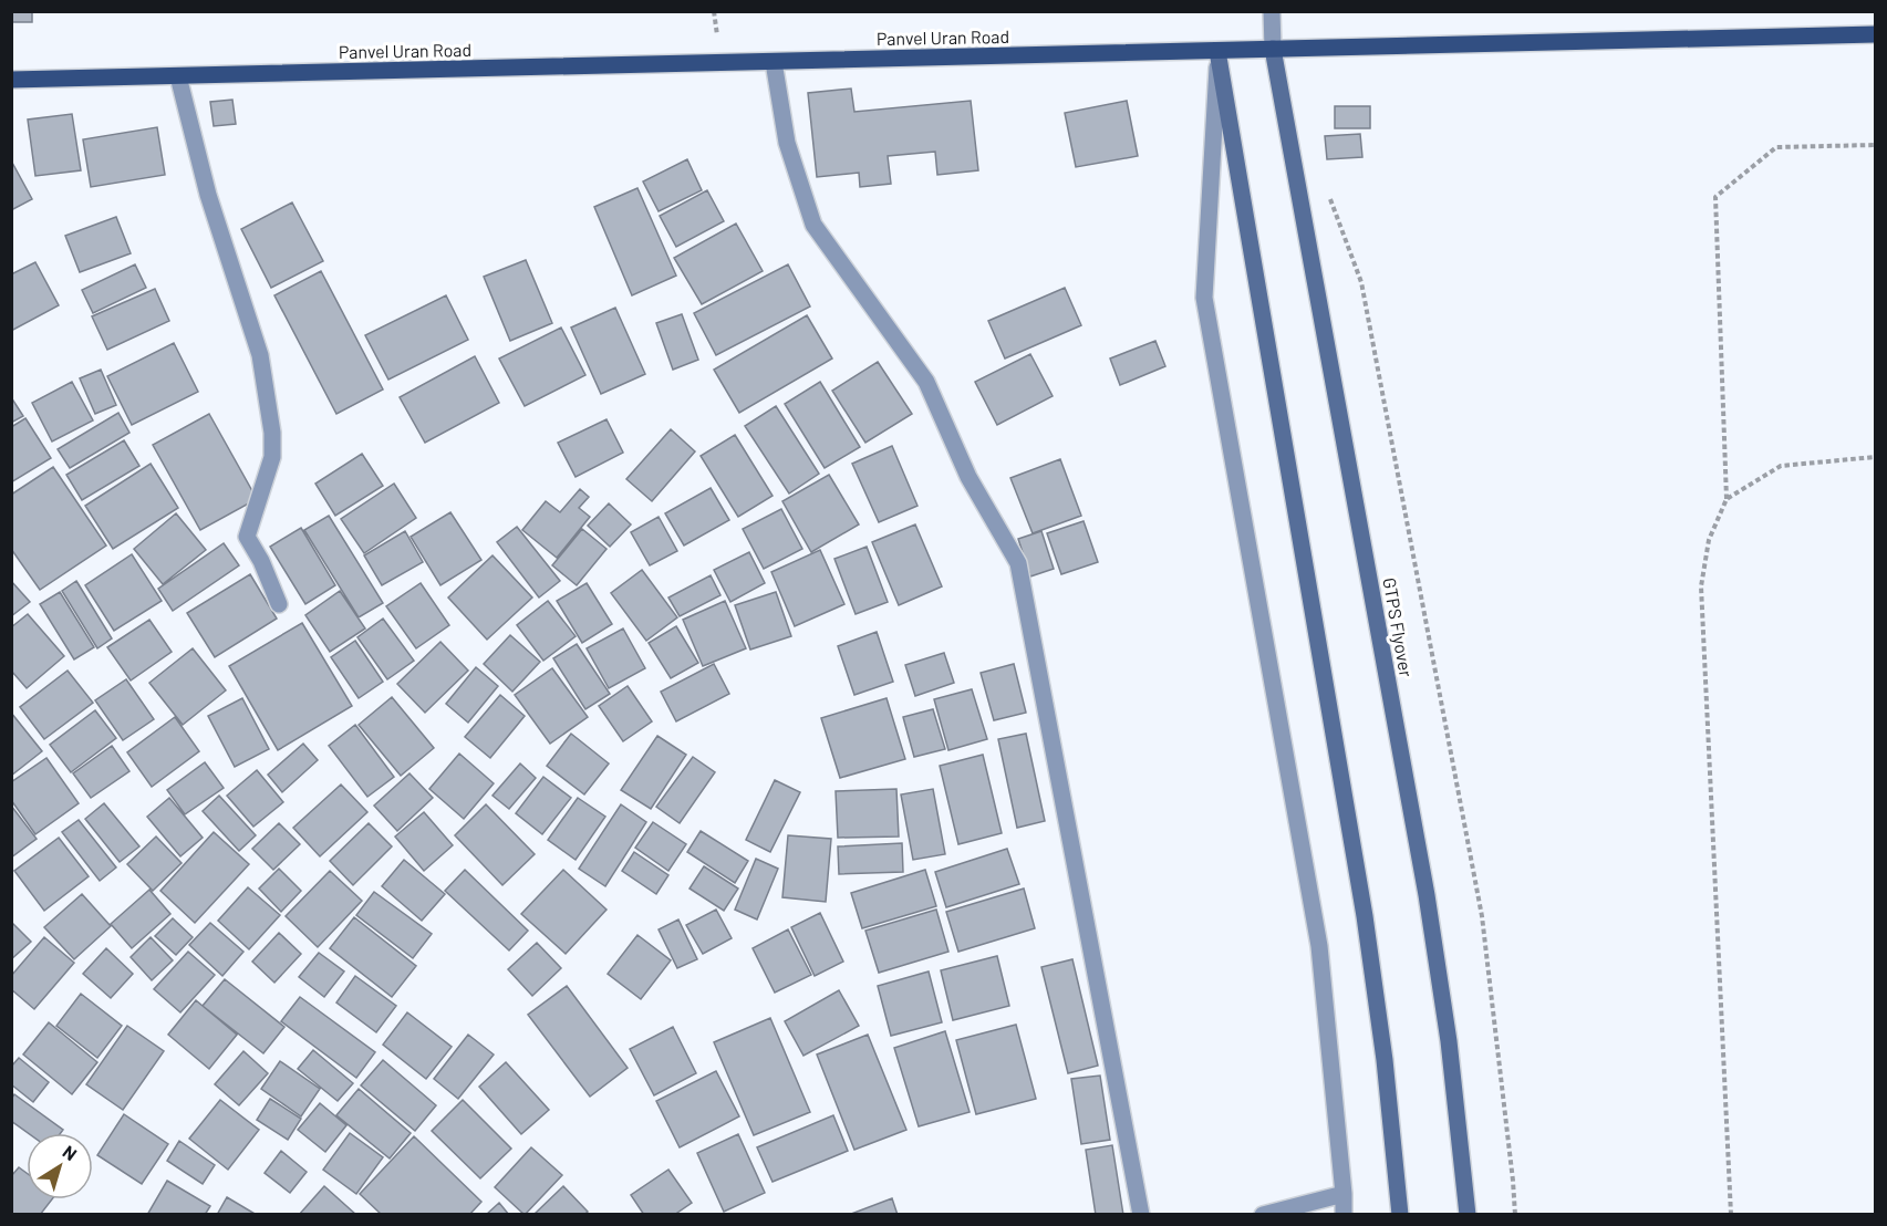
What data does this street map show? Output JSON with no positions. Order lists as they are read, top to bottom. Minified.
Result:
{"streets":{"main road":["Panvel Uran Road","GTPS Flyover"]},"crossings":[["Panvel Uran Road","GTPS Flyover"]],"north":"top right"}
